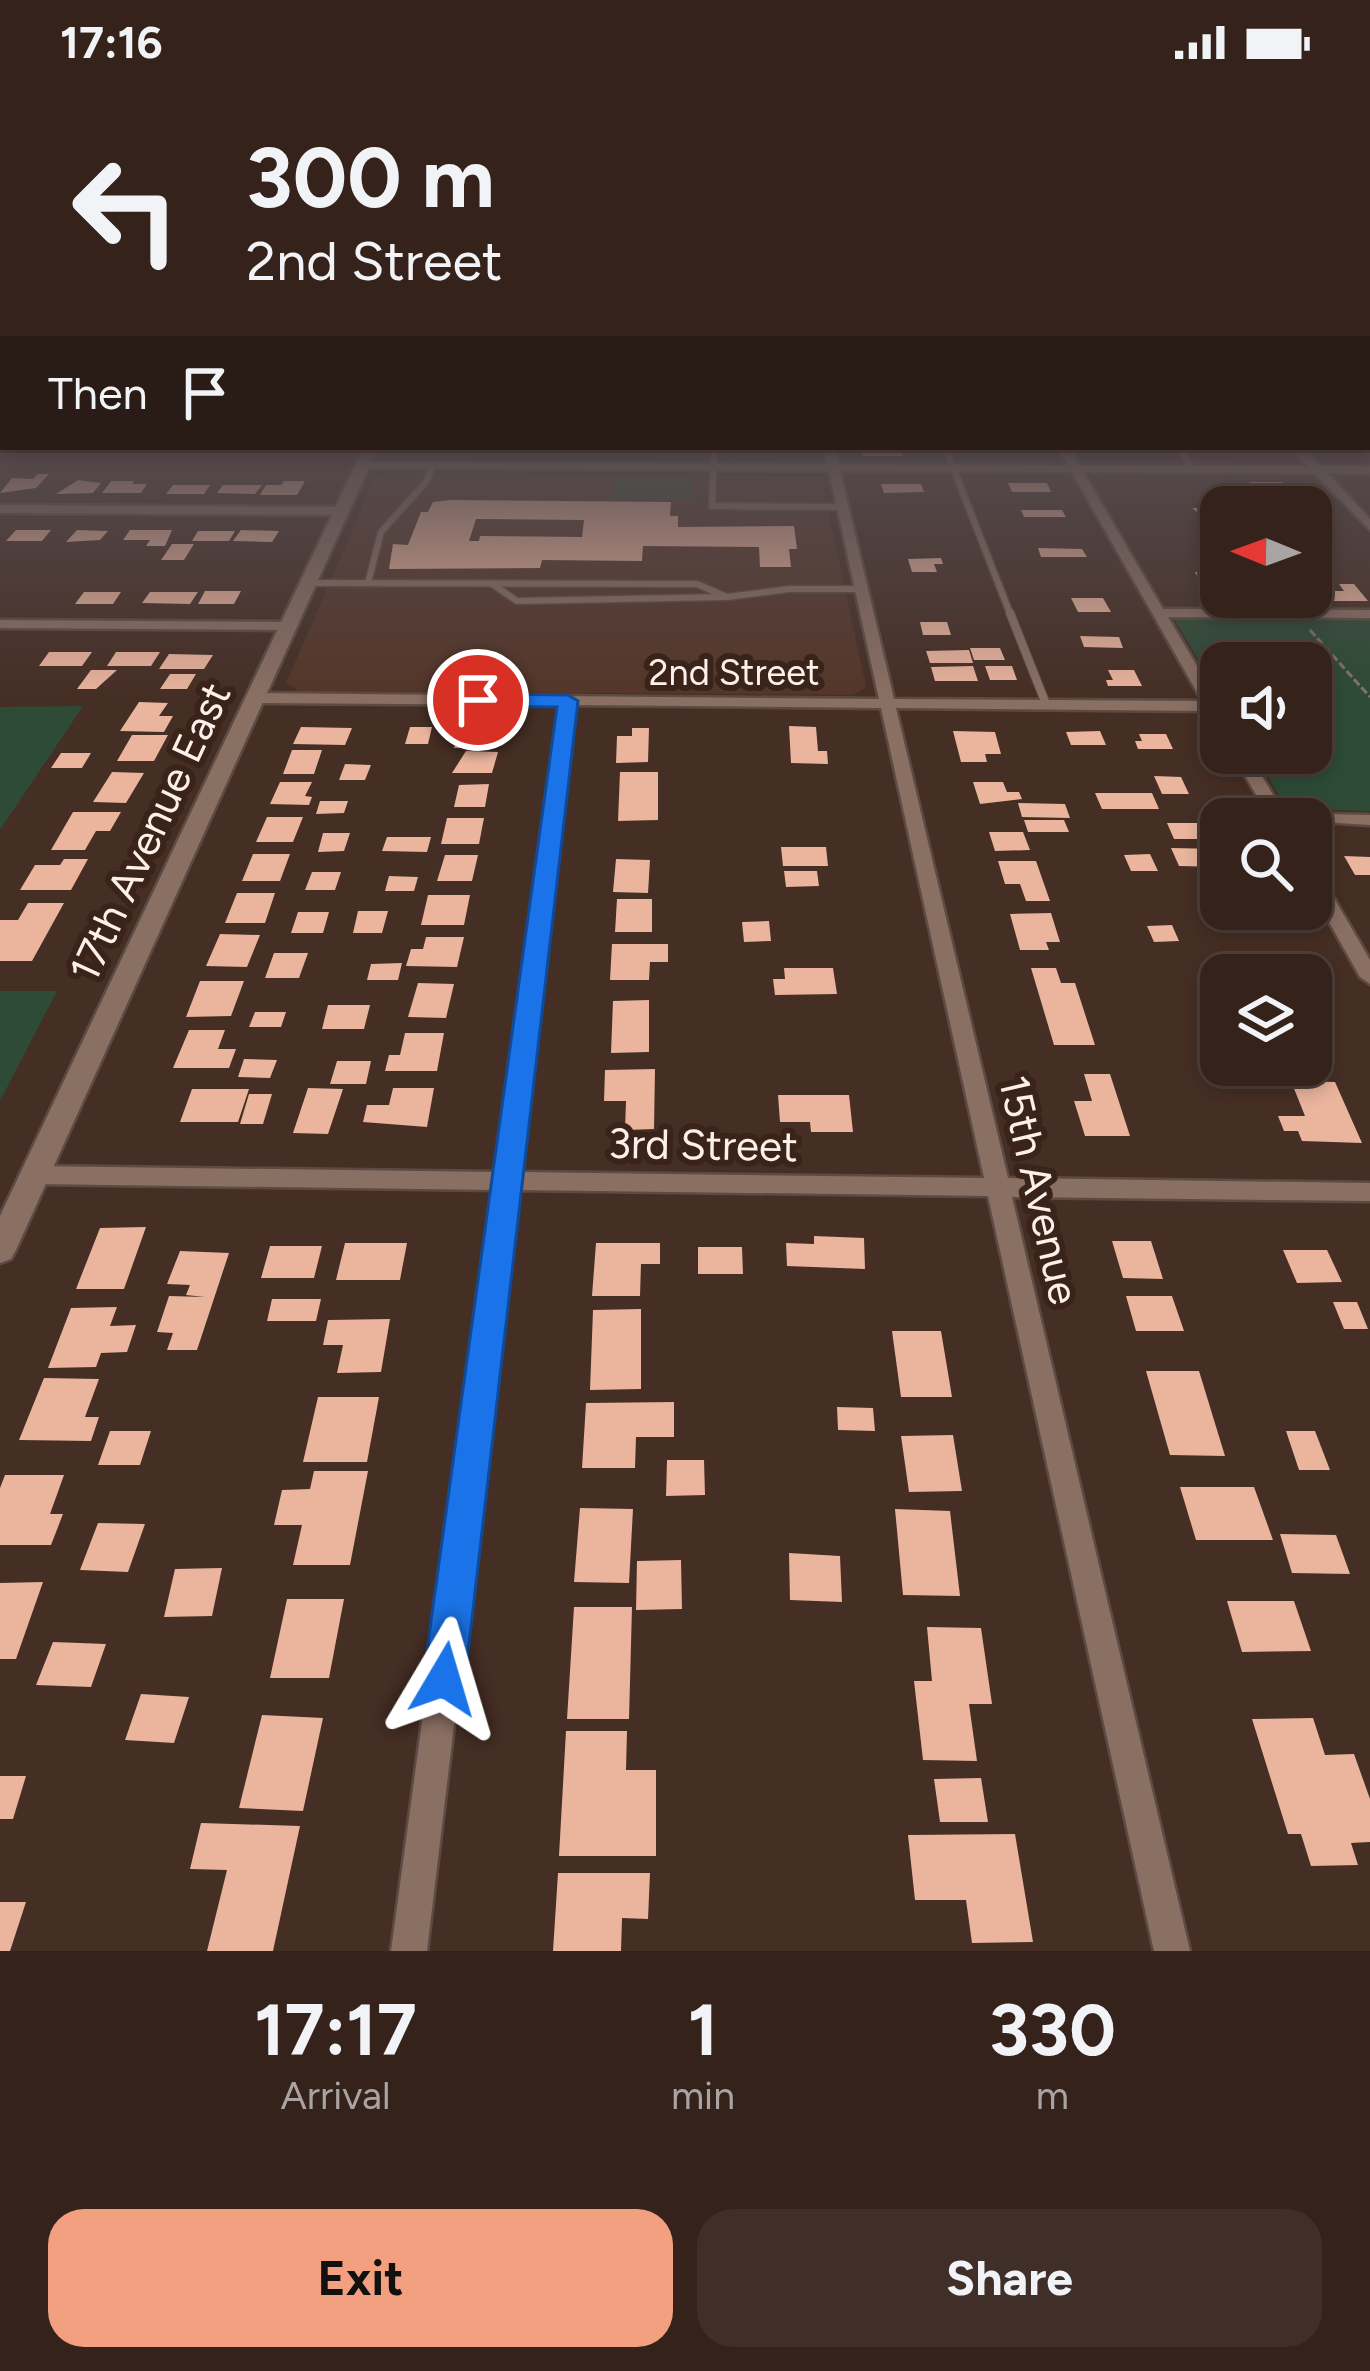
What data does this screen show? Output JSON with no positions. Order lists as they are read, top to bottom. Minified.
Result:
{"streets":{"street":["2nd Street","17th Avenue East","3rd Street","15th Avenue"]},"crossings":[["2nd Street","17th Avenue East"],["2nd Street","15th Avenue"],["17th Avenue East","3rd Street"],["3rd Street","15th Avenue"]],"north":"left","page":{"status":"17:16","turn":["300 m","2nd Street"],"then":"Then","eta":["17:17","Arrival","1","min","330","m"],"buttons":["Exit","Share"]}}
